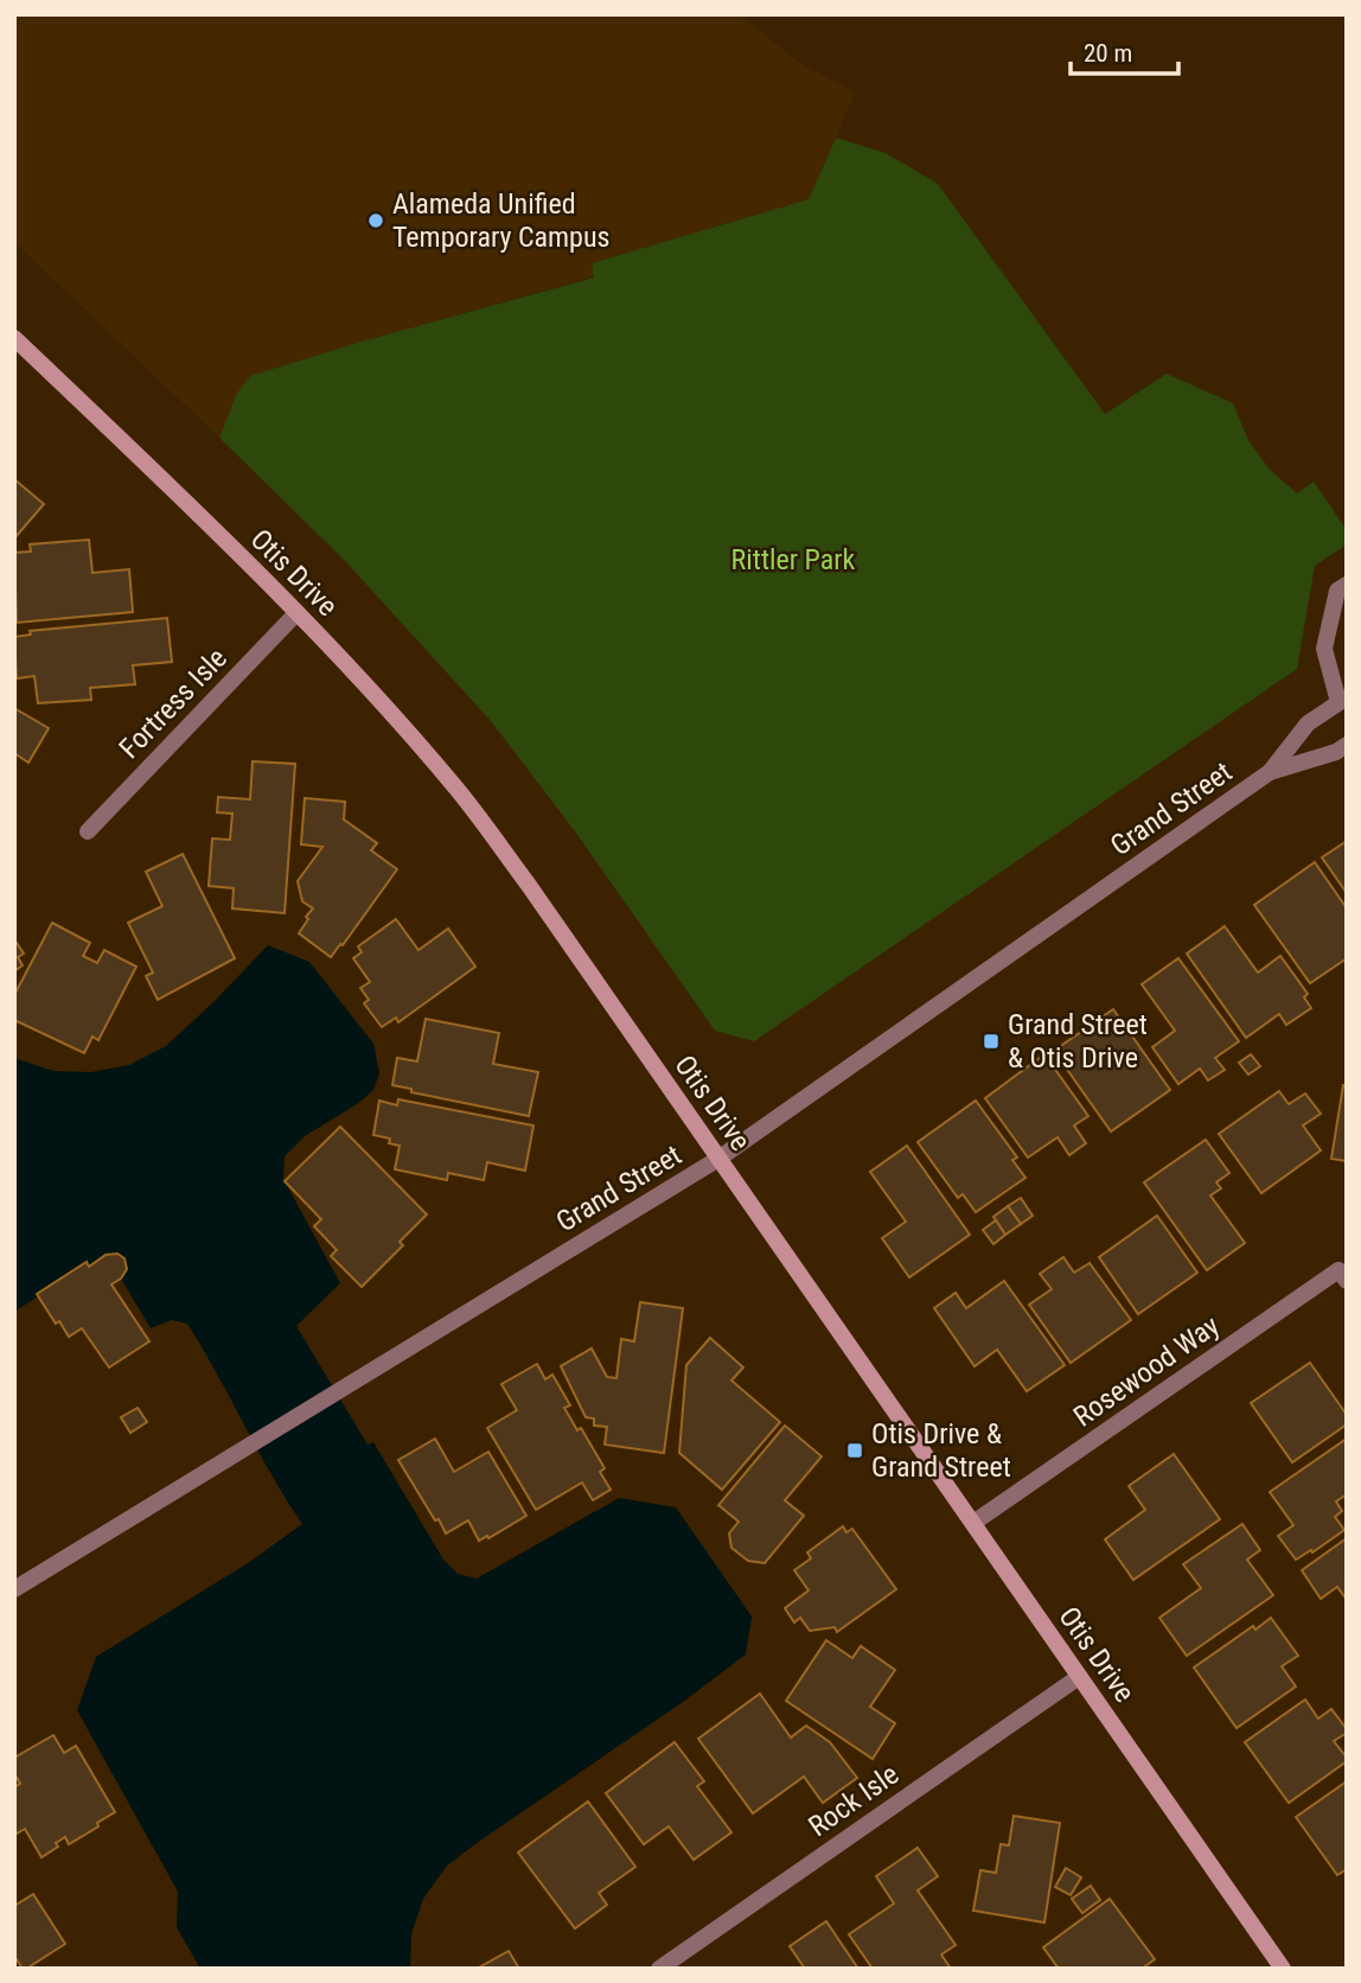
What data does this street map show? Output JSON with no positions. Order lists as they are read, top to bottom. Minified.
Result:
{"streets":{"main road":["Otis Drive"],"street":["Fortress Isle","Grand Street","Rosewood Way","Rock Isle"]},"crossings":[["Otis Drive","Fortress Isle"],["Otis Drive","Grand Street"],["Otis Drive","Rosewood Way"],["Otis Drive","Rock Isle"]],"parks":["Rittler Park"],"places":{"other":["Alameda Unified Temporary Campus"],"transit":["Grand Street & Otis Drive","Otis Drive & Grand Street"]},"scale_bar":"20 m"}
